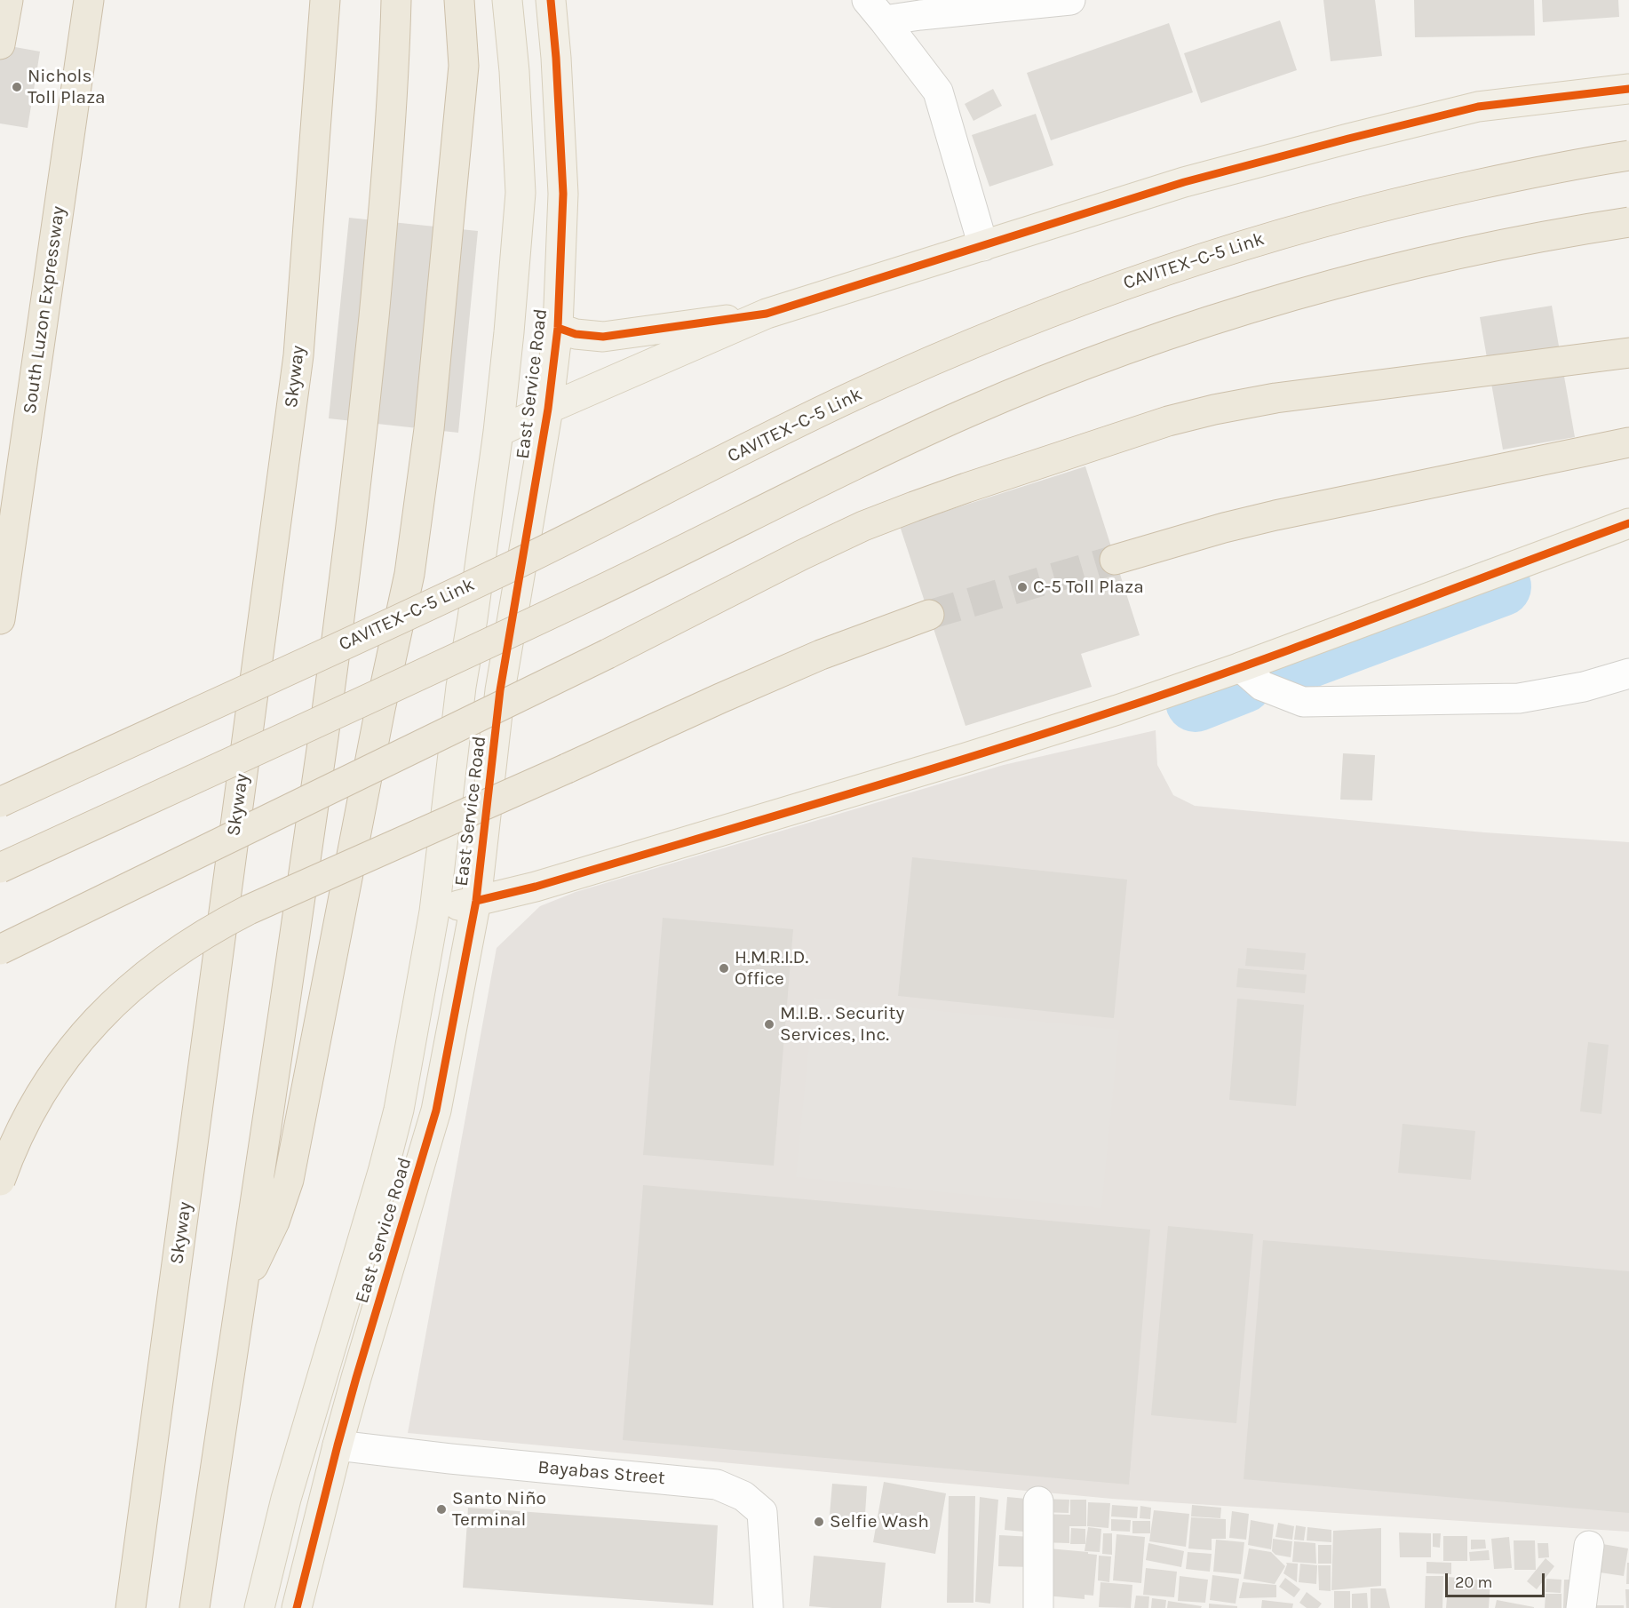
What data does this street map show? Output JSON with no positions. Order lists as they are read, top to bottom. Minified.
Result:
{"streets":{"highway":["CAVITEX–C-5 Link","South Luzon Expressway","Skyway"],"main road":["East Service Road"],"street":["Bayabas Street"]},"crossings":[["East Service Road","Bayabas Street"]],"places":["Nichols Toll Plaza","C-5 Toll Plaza","H.M.R.I.D. Office","M.I.B. . Security Services, Inc.","Santo Niño Terminal","Selfie Wash"],"scale_bar":"20 m"}
